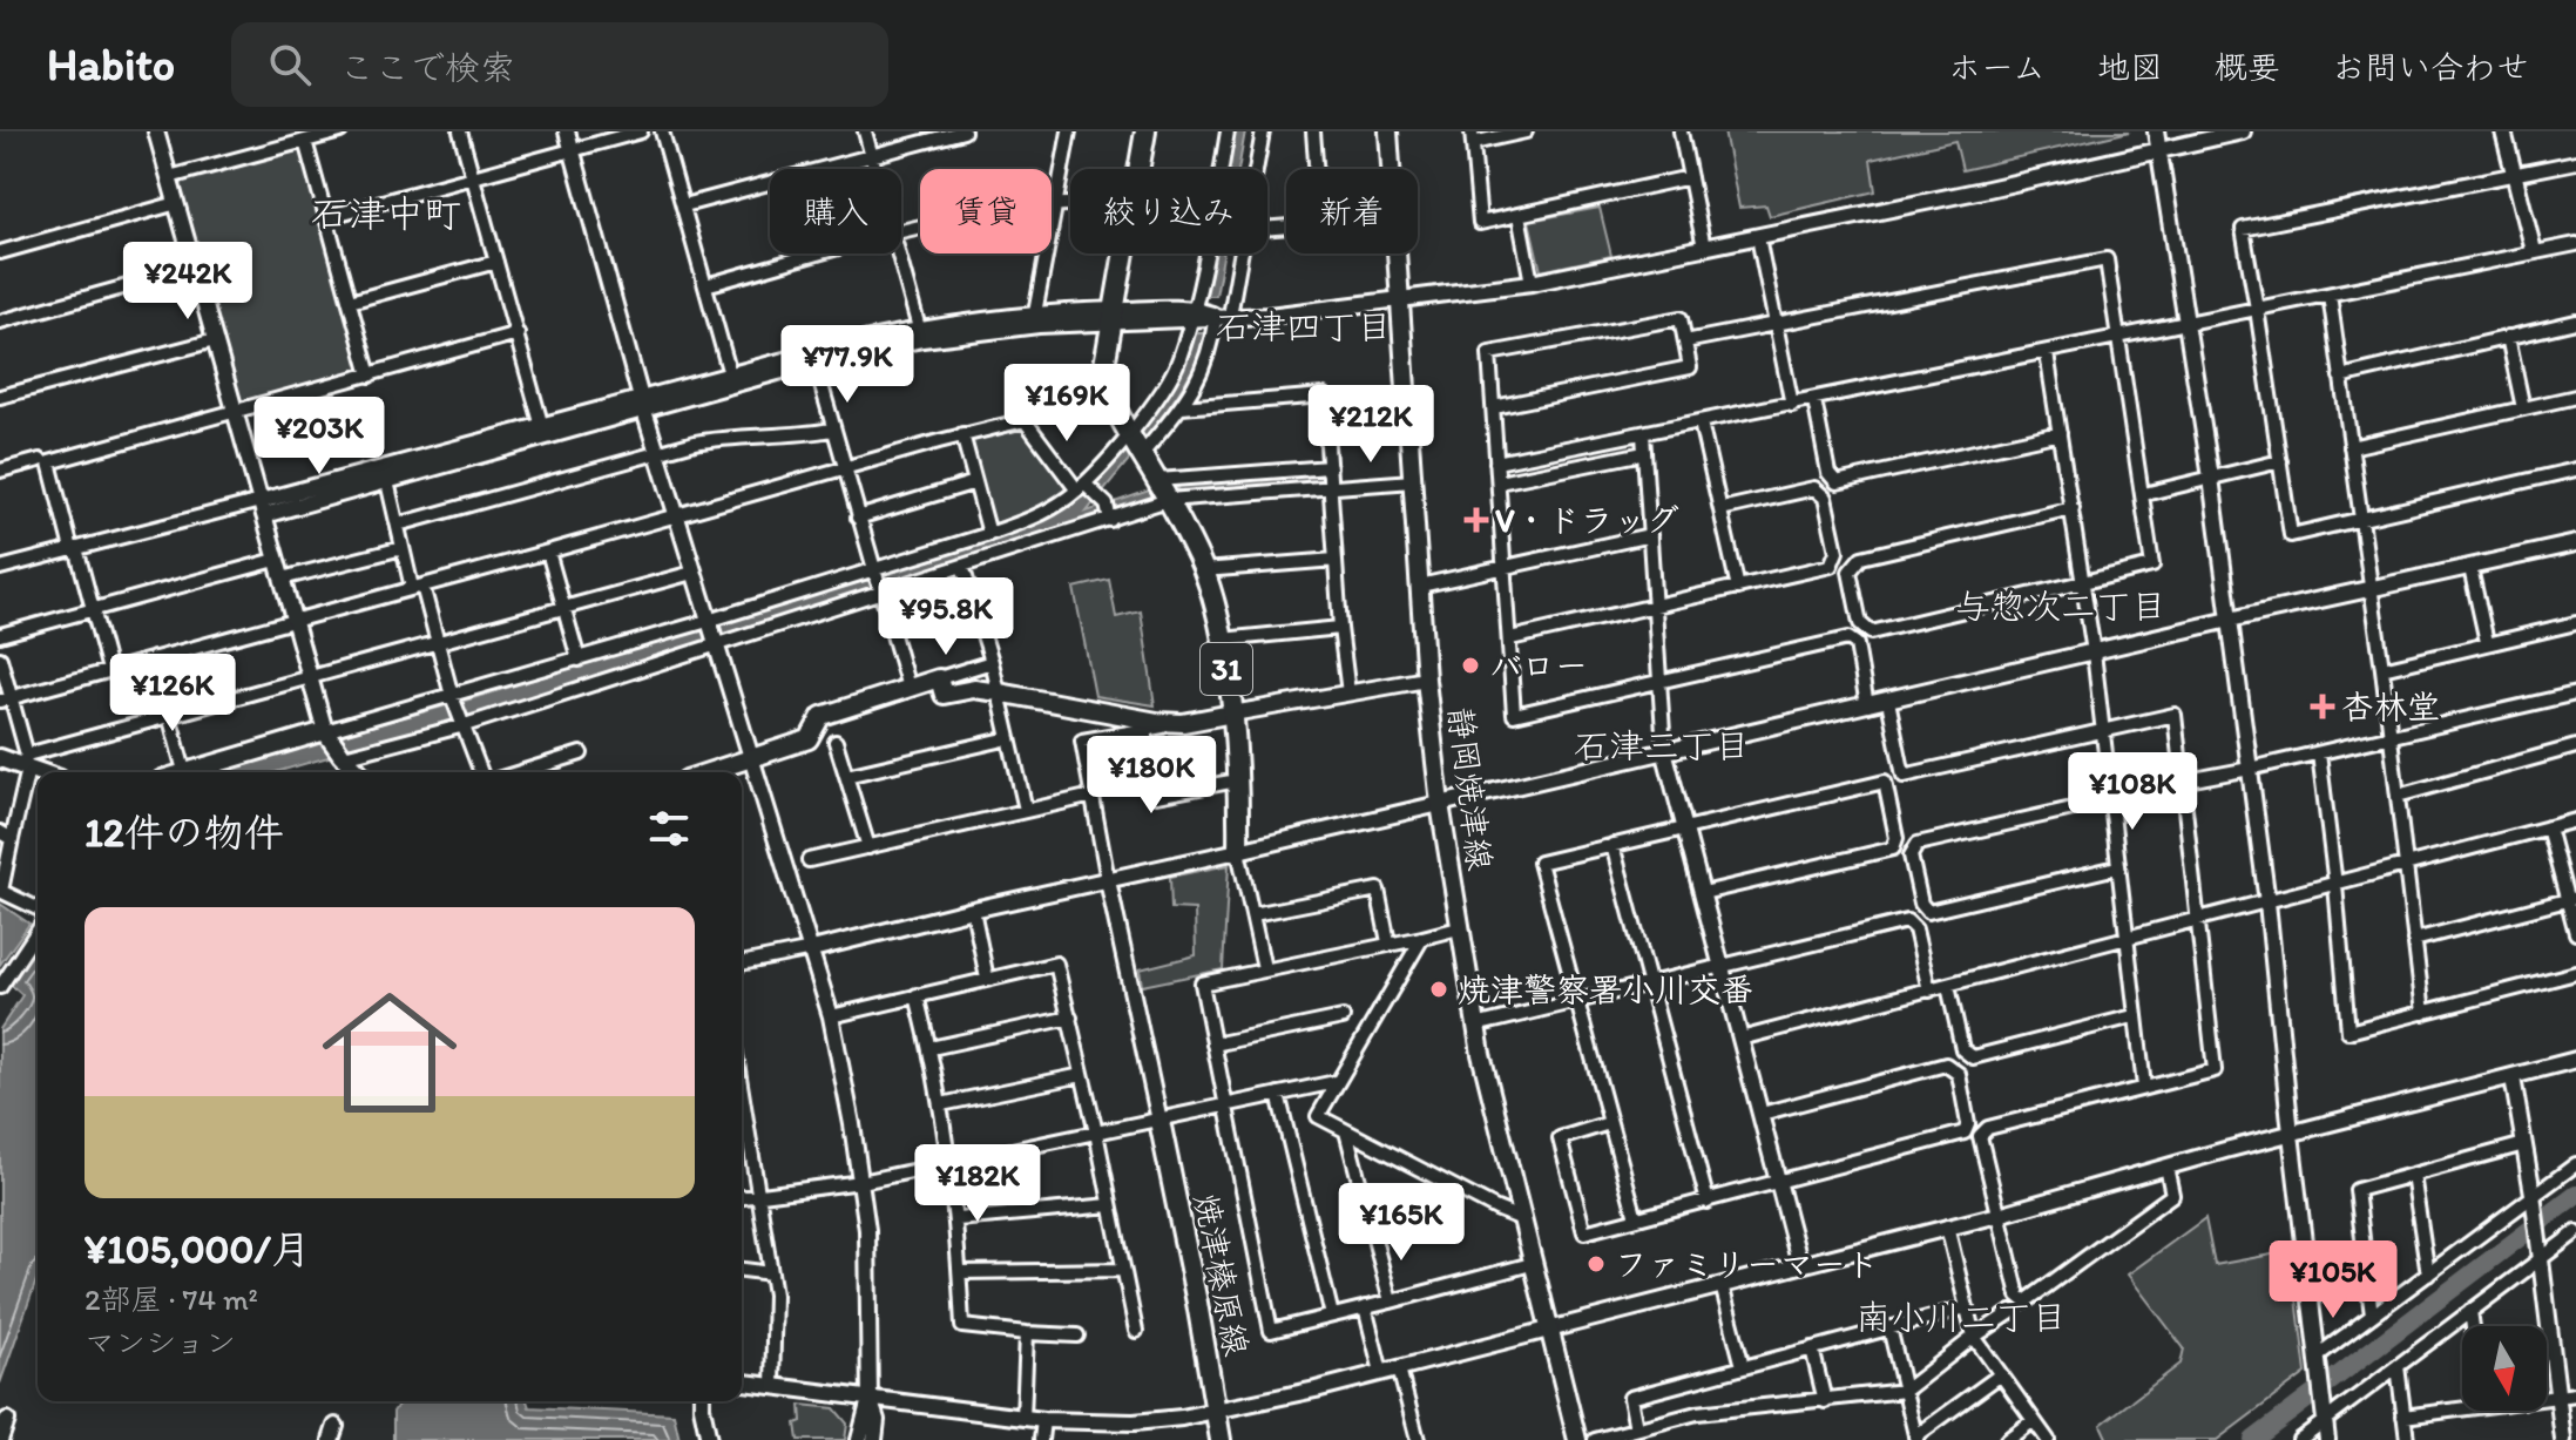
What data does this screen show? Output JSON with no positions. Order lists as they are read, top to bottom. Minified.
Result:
{"streets":{"main road":["31","静岡焼津線","焼津榛原線"]},"districts":["石津中町","石津四丁目","与惣次二丁目","石津三丁目","南小川二丁目"],"places":{"health":["V・ドラッグ","杏林堂"],"other":["バロー","焼津警察署小川交番","ファミリーマート"]},"north":"bottom","page":{"header":"Habito","search":"ここで検索","nav":["ホーム","地図","概要","お問い合わせ"],"chip":["購入","賃貸","絞り込み","新着"],"price":["¥242K","¥77.9K","¥169K","¥212K","¥203K","¥95.8K","¥126K","¥180K","¥108K","¥182K","¥165K","¥105K"],"heading":"12件の物件","list":[{"name":"¥105,000/月","note":"2部屋 · 74 m² · マンション"}]}}
